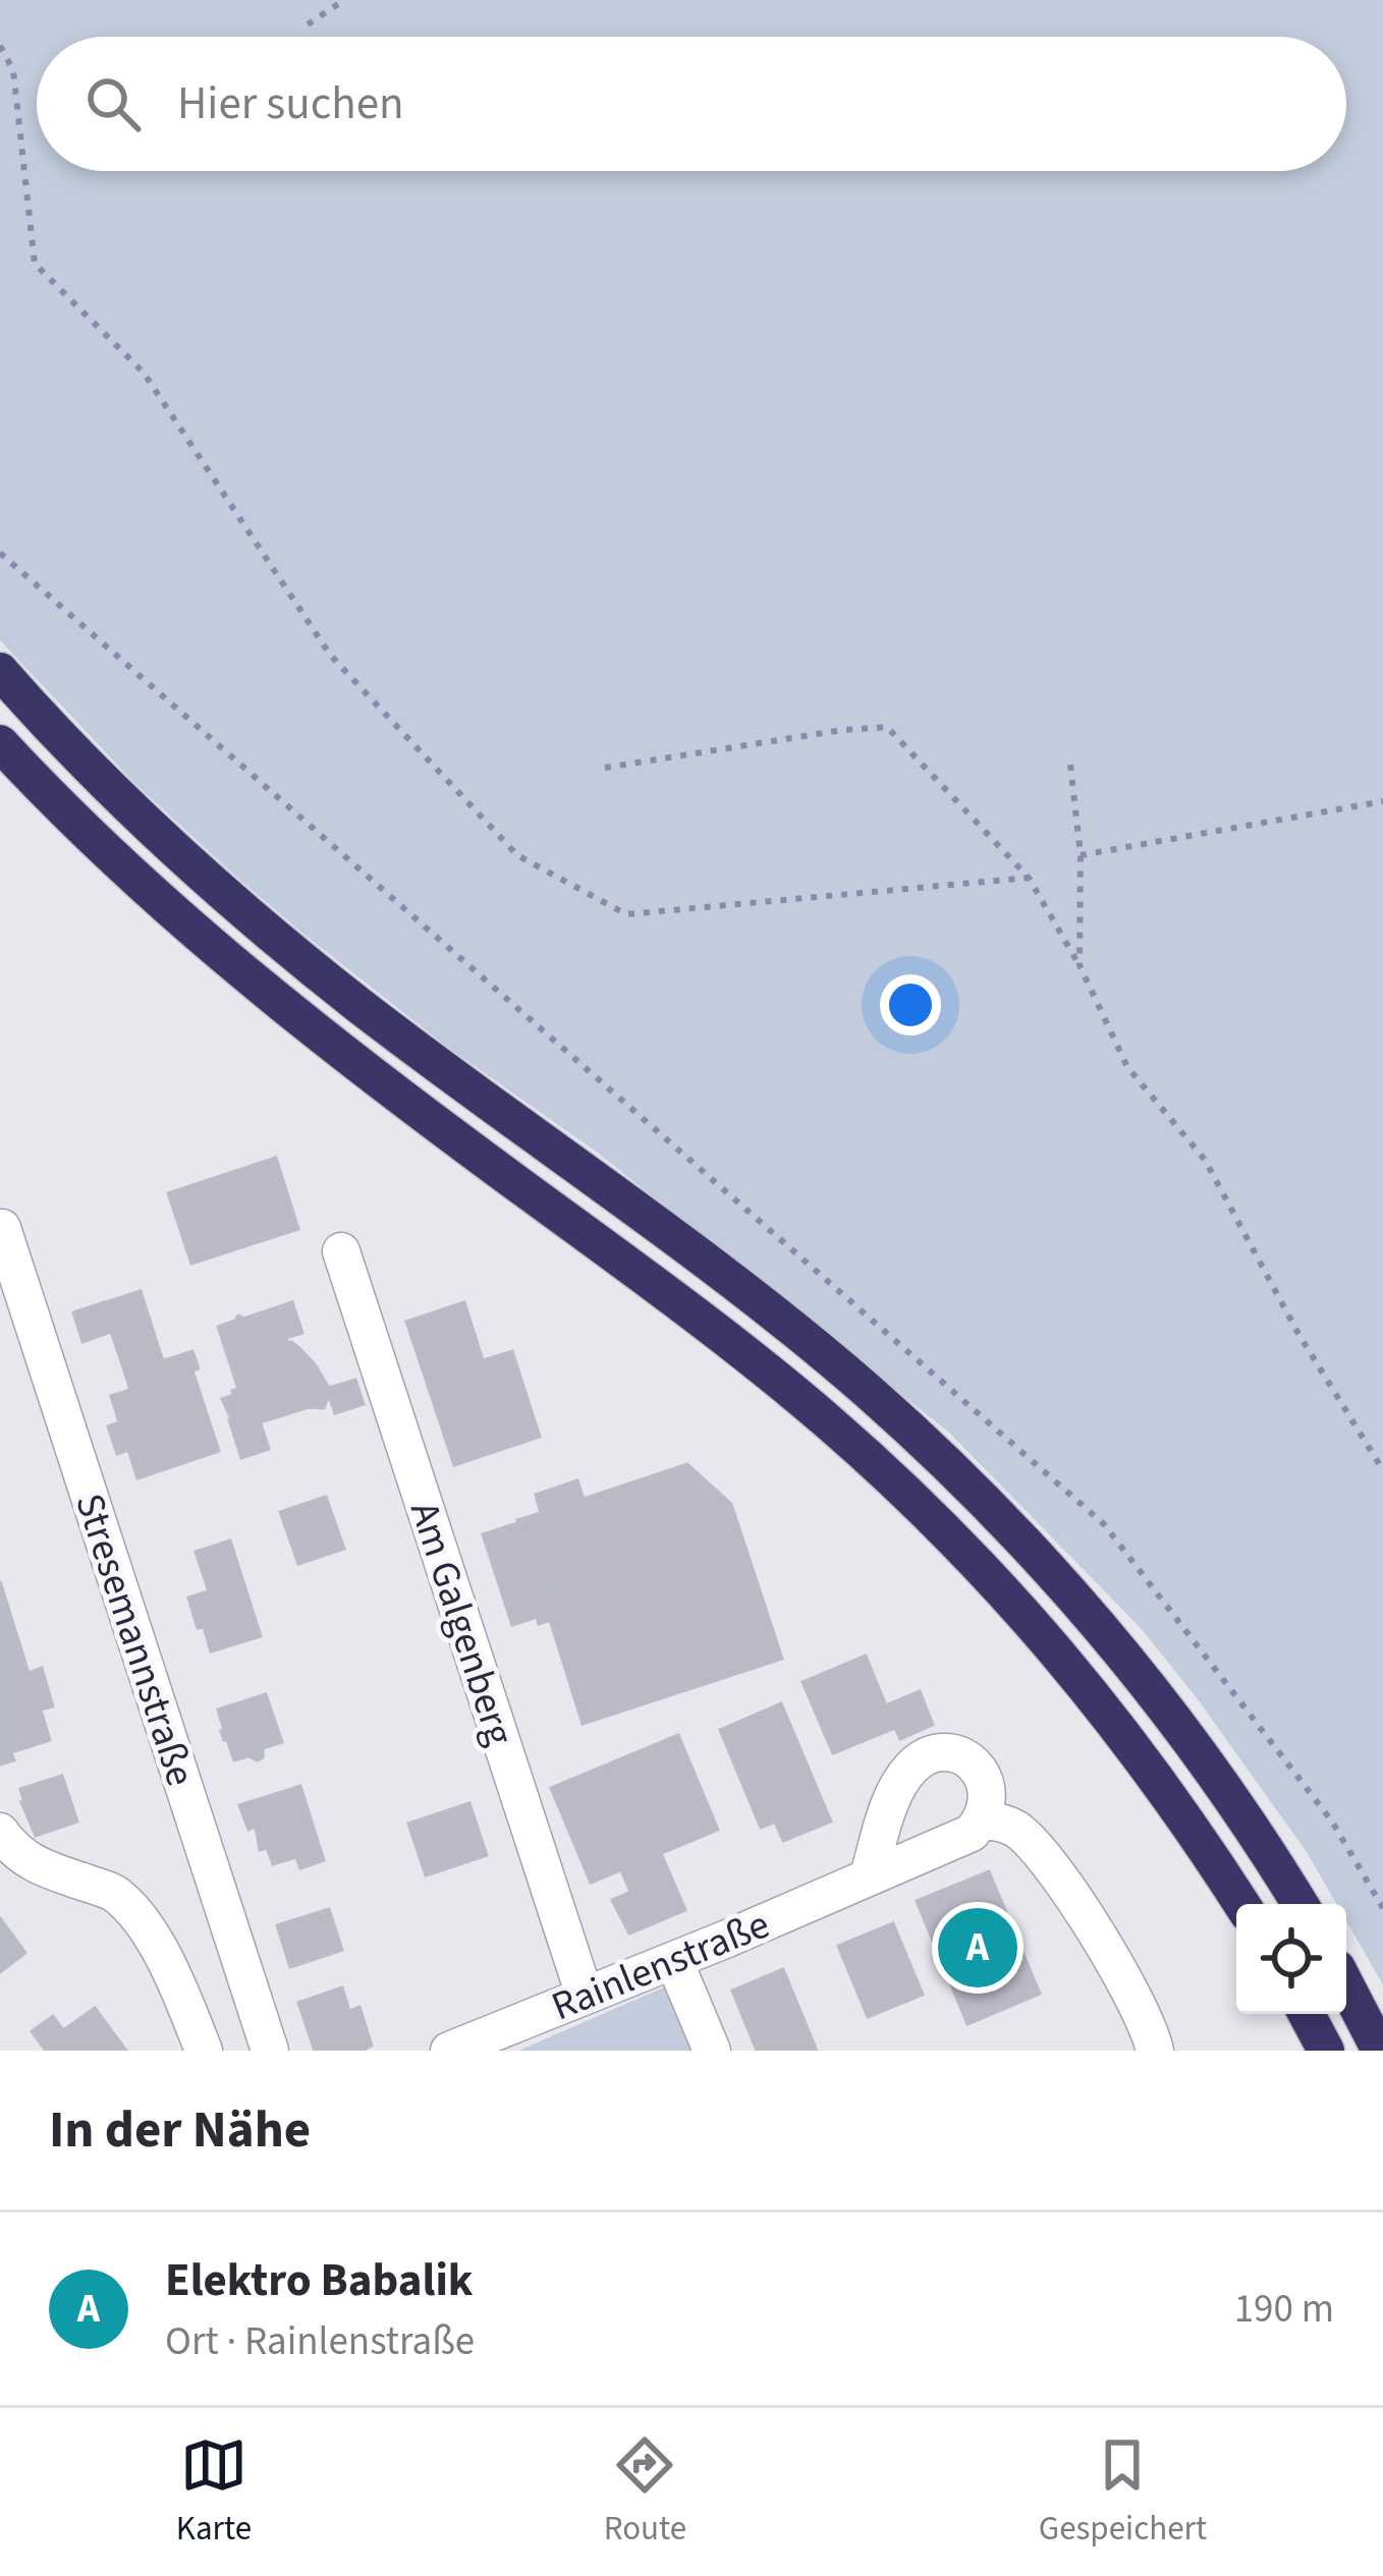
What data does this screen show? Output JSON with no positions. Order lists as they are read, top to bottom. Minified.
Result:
{"streets":{"street":["Am Galgenberg","Stresemannstraße","Rainlenstraße"]},"crossings":[["Am Galgenberg","Rainlenstraße"]],"page":{"search":"Hier suchen","pins":"A","heading":"In der Nähe","list":[{"mark":"A","name":"Elektro Babalik","note":"Ort · Rainlenstraße","value":"190 m"}],"nav":["Karte","Route","Gespeichert"]}}
